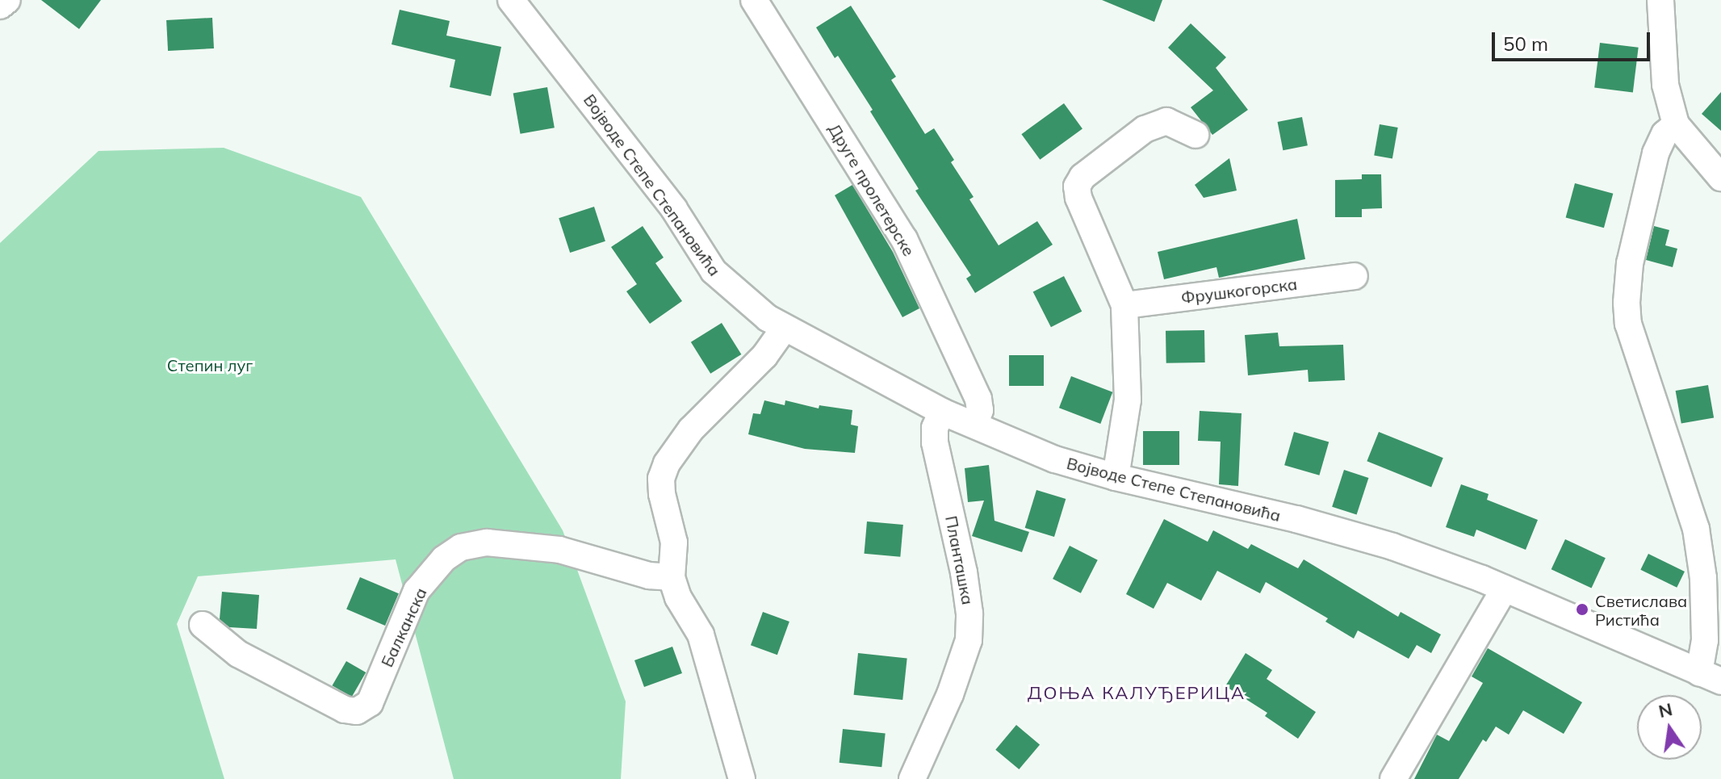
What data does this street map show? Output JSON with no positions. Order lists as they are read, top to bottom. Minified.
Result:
{"streets":{"street":["Војводе Степе Степановића","Друге пролетерске","Фрушкогорска","Планташка","Балканска"]},"crossings":[["Војводе Степе Степановића","Друге пролетерске"],["Војводе Степе Степановића","Планташка"]],"districts":["ДОЊА КАЛУЂЕРИЦА"],"parks":["Степин луг"],"places":["Светислава Ристића"],"scale_bar":"50 m","north":"top"}
